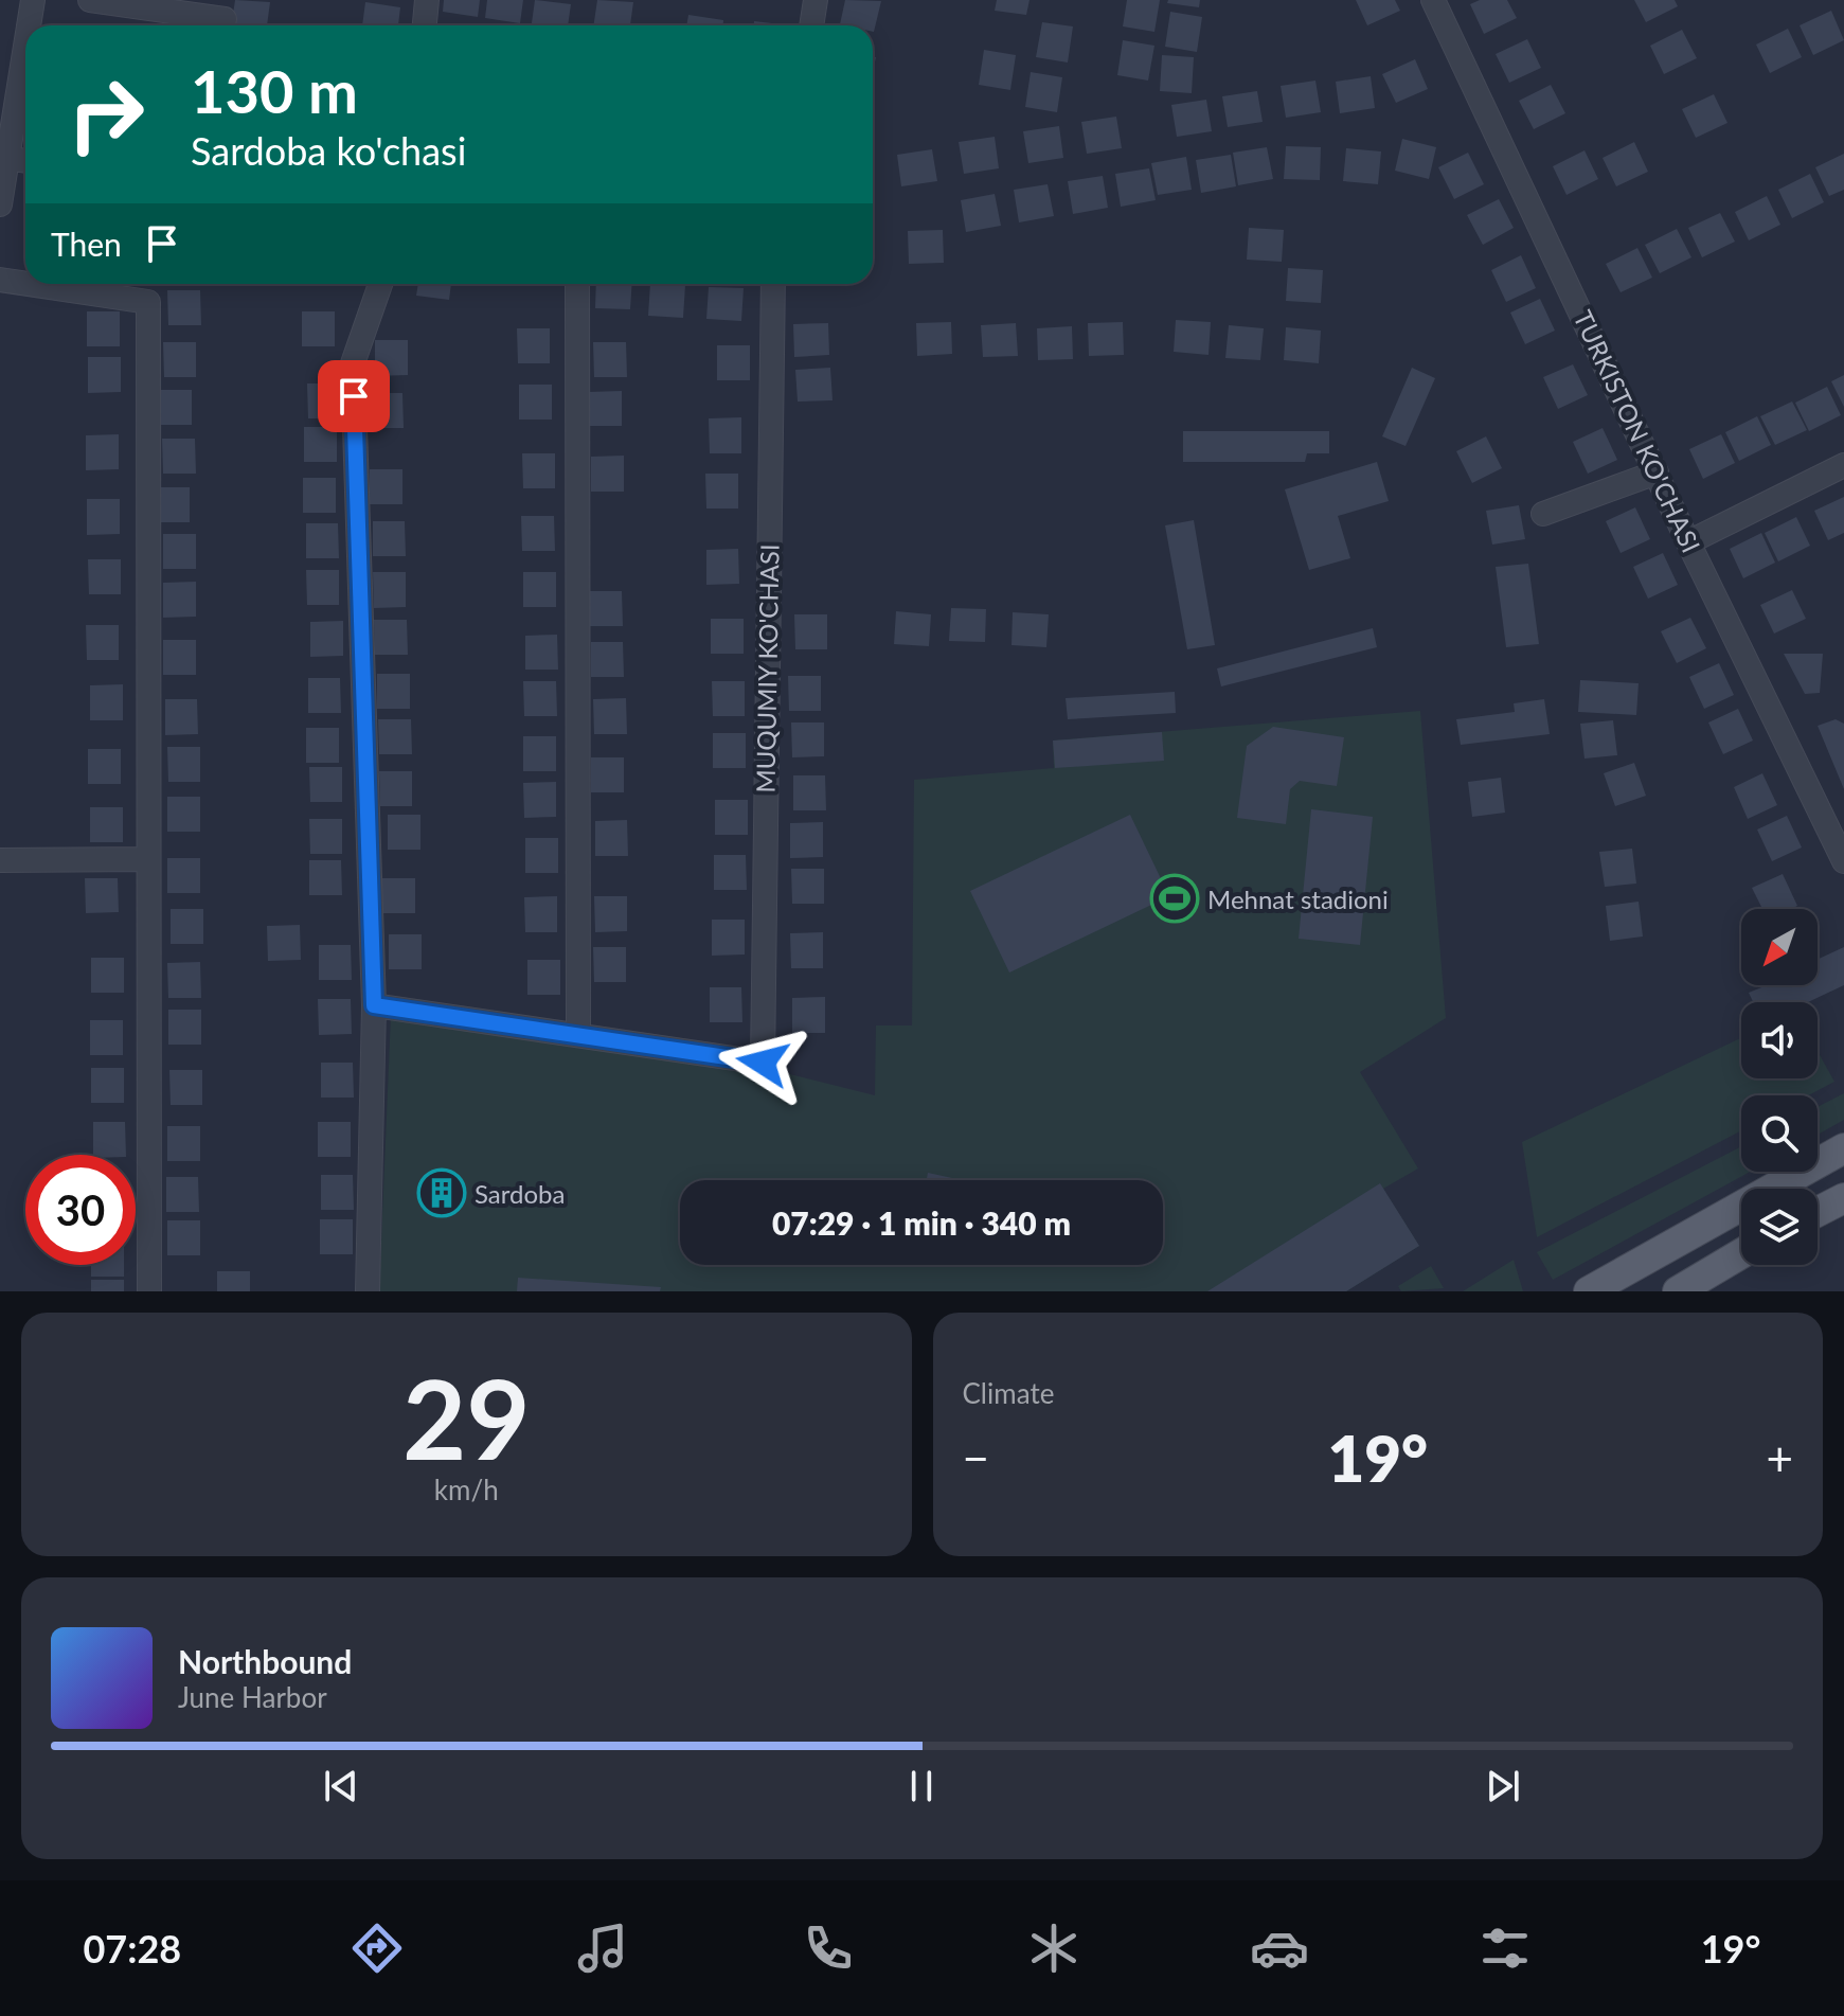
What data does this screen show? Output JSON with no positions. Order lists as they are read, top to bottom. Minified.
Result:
{"streets":{"street":["TURKISTON KO'CHASI","MUQUMIY KO'CHASI"]},"places":{"sports":["Mehnat stadioni"],"building":["Sardoba"]},"north":"bottom left","page":{"turn":["130 m","Sardoba ko'chasi"],"then":"Then","limit":"30","trip":"07:29 · 1 min · 340 m","tile":[["29","km/h"],"Climate"],"heat":["−","19°","+"],"song":["Northbound","June Harbor"],"tabs":["07:28","19°"]}}
